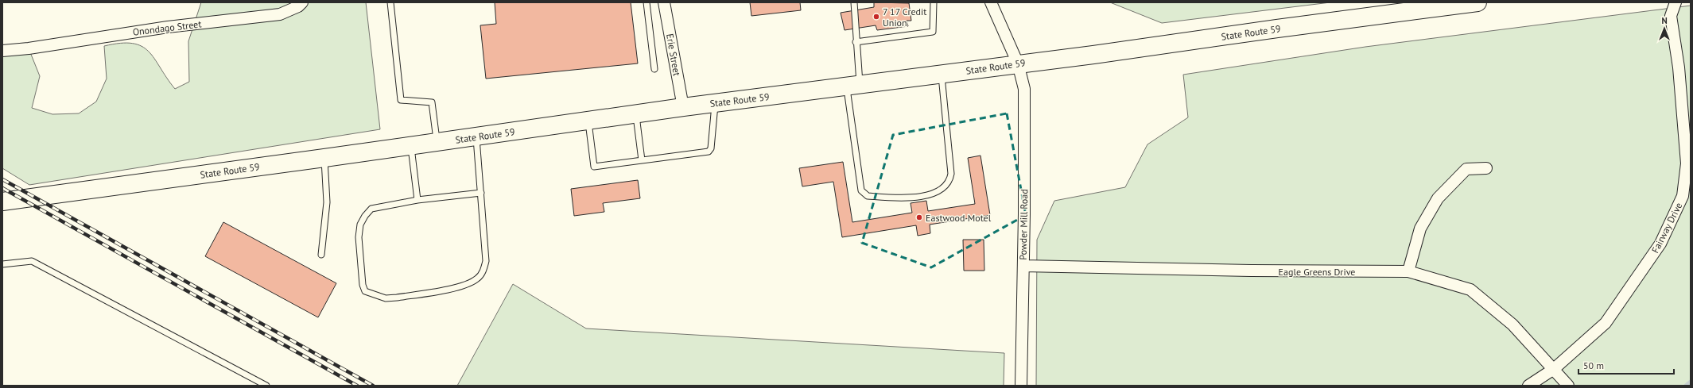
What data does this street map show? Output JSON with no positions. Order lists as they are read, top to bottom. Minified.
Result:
{"streets":{"main road":["State Route 59"],"street":["Onondago Street","Erie Street","Powder Mill Road","Fairway Drive","Eagle Greens Drive"]},"crossings":[["State Route 59","Erie Street"],["State Route 59","Powder Mill Road"],["Powder Mill Road","Eagle Greens Drive"],["Fairway Drive","Eagle Greens Drive"]],"places":["7 17 Credit Union","Eastwood Motel"],"scale_bar":"50 m","north":"top"}
